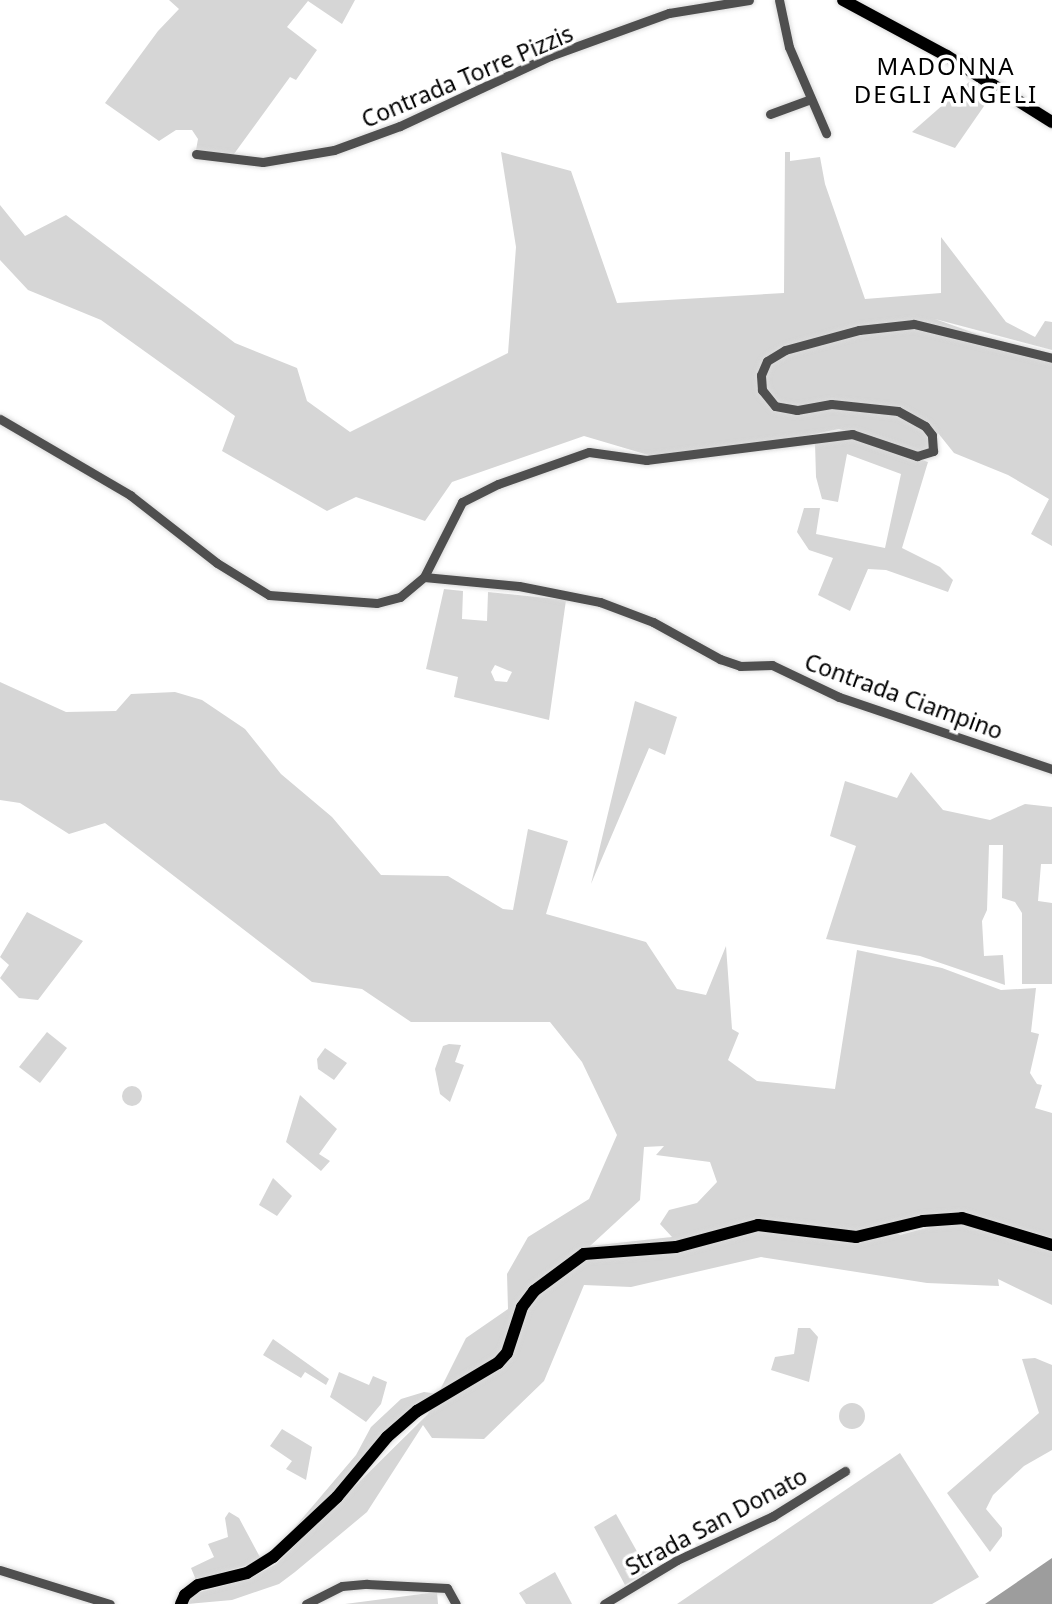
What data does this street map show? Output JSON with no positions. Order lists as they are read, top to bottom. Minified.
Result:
{"streets":{"street":["Contrada Torre Pizzis","Contrada Ciampino","Strada San Donato"]},"districts":["MADONNA DEGLI ANGELI"]}
